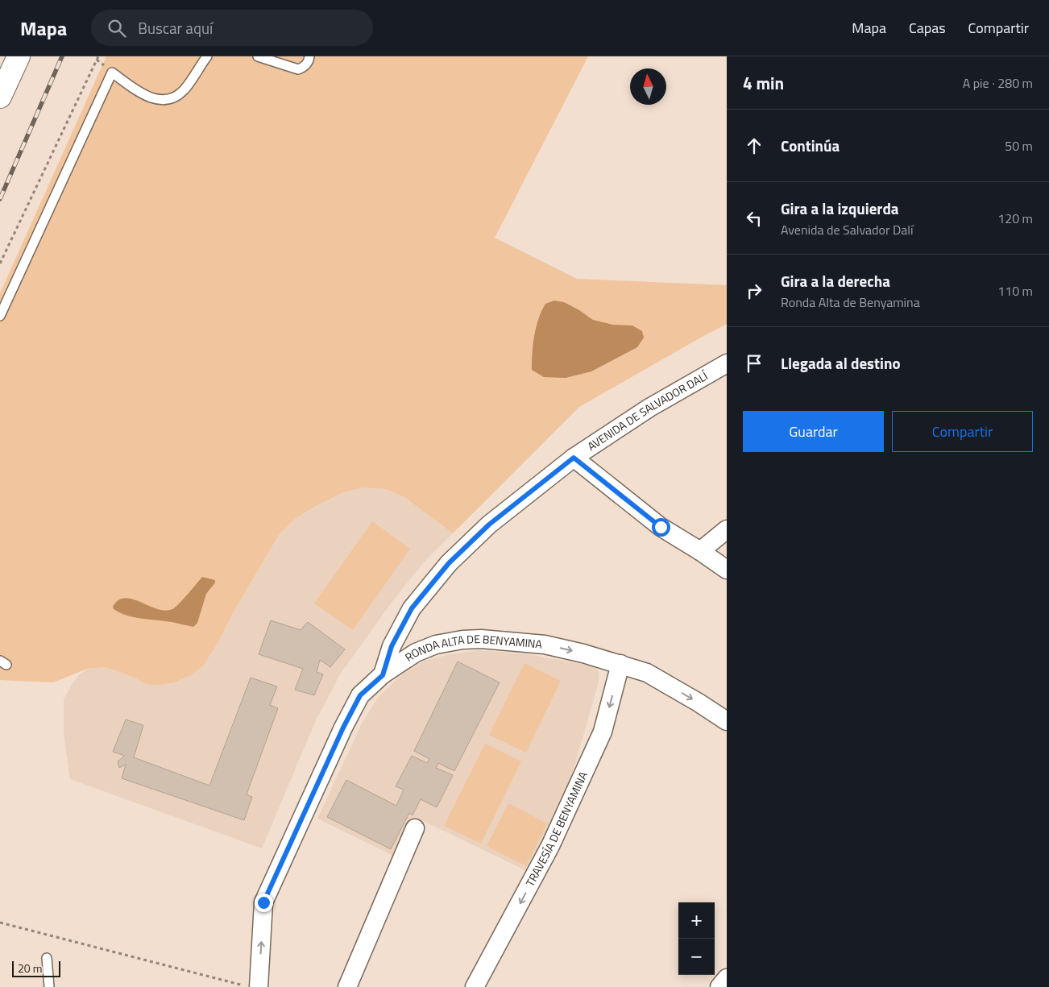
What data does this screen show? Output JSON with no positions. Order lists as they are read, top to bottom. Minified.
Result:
{"streets":{"street":["AVENIDA DE SALVADOR DALÍ","RONDA ALTA DE BENYAMINA","TRAVESÍA DE BENYAMINA"]},"crossings":[["AVENIDA DE SALVADOR DALÍ","RONDA ALTA DE BENYAMINA"],["RONDA ALTA DE BENYAMINA","TRAVESÍA DE BENYAMINA"]],"scale_bar":"20 m","north":"top","page":{"header":"Mapa","search":"Buscar aquí","nav":["Mapa","Capas","Compartir"],"heading":["4 min","A pie · 280 m"],"list":[["Continúa","50 m"],["Gira a la izquierda","Avenida de Salvador Dalí","120 m"],["Gira a la derecha","Ronda Alta de Benyamina","110 m"],"Llegada al destino"],"buttons":["Guardar","Compartir"],"map_buttons":["+","−"],"scale":"20 m"}}
